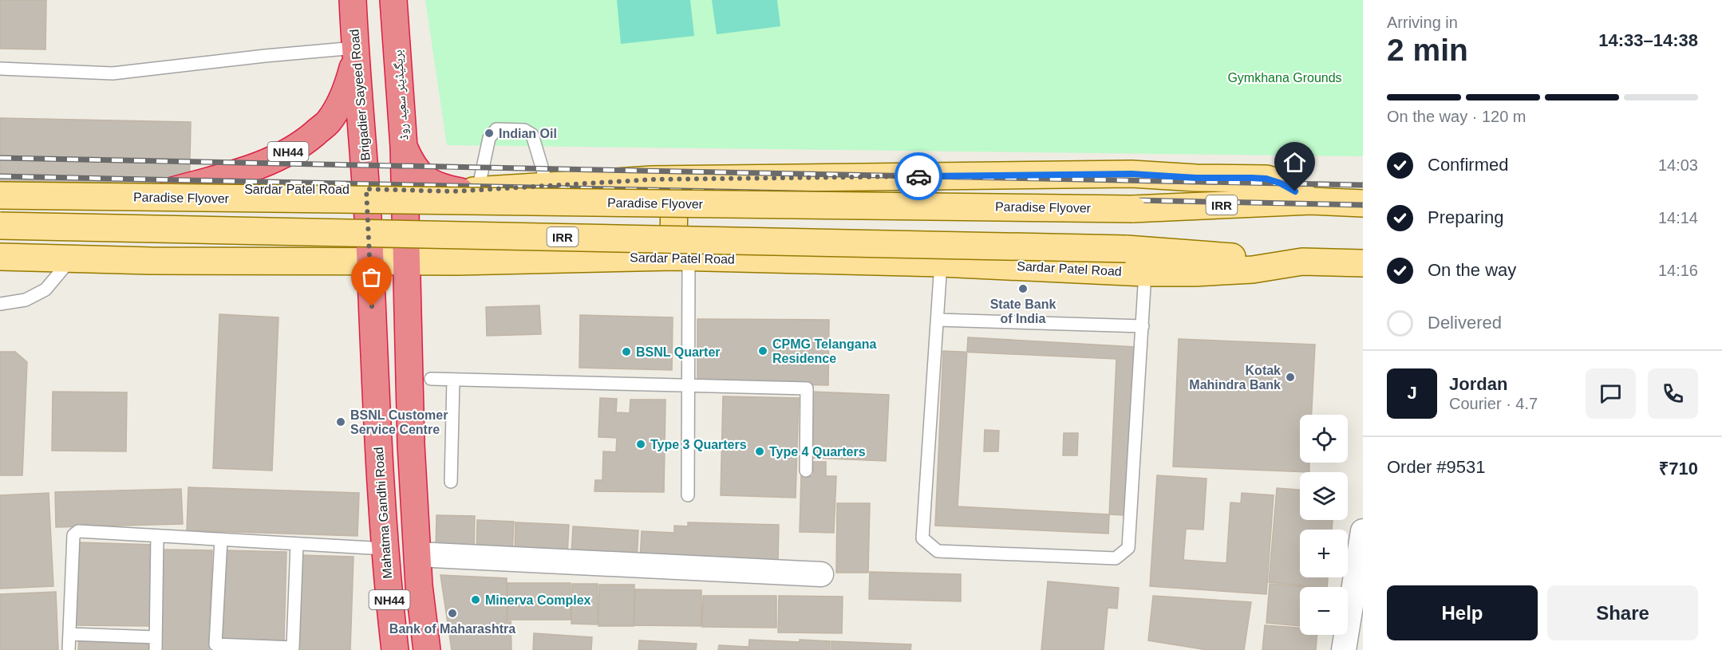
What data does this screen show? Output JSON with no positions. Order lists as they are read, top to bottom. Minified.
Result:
{"streets":{"highway":["Brigadier Sayeed Road","بریگیڈیئر سعید روڈ","NH44","IRR","Mahatma Gandhi Road"],"main road":["Sardar Patel Road","Paradise Flyover"]},"crossings":[["Brigadier Sayeed Road","NH44"],["Brigadier Sayeed Road","Sardar Patel Road"],["بریگیڈیئر سعید روڈ","NH44"],["بریگیڈیئر سعید روڈ","Sardar Patel Road"],["بریگیڈیئر سعید روڈ","IRR"],["NH44","Sardar Patel Road"],["NH44","Mahatma Gandhi Road"],["Sardar Patel Road","Paradise Flyover"],["Sardar Patel Road","IRR"],["Sardar Patel Road","Mahatma Gandhi Road"]],"parks":["Gymkhana Grounds"],"places":["Indian Oil","State Bank of India","CPMG Telangana Residence","BSNL Quarter","Kotak Mahindra Bank","BSNL Customer Service Centre","Type 3 Quarters","Type 4 Quarters","Minerva Complex","Bank of Maharashtra"],"page":{"heading":["2 min","Arriving in","14:33–14:38"],"panel":["Jordan","Courier · 4.7","Order #9531","₹710"],"bar":"On the way · 120 m","list":[["Confirmed","14:03"],["Preparing","14:14"],["On the way","14:16"],"Delivered"],"round":"J","map_buttons":["+","−"],"buttons":["Help","Share"]}}
